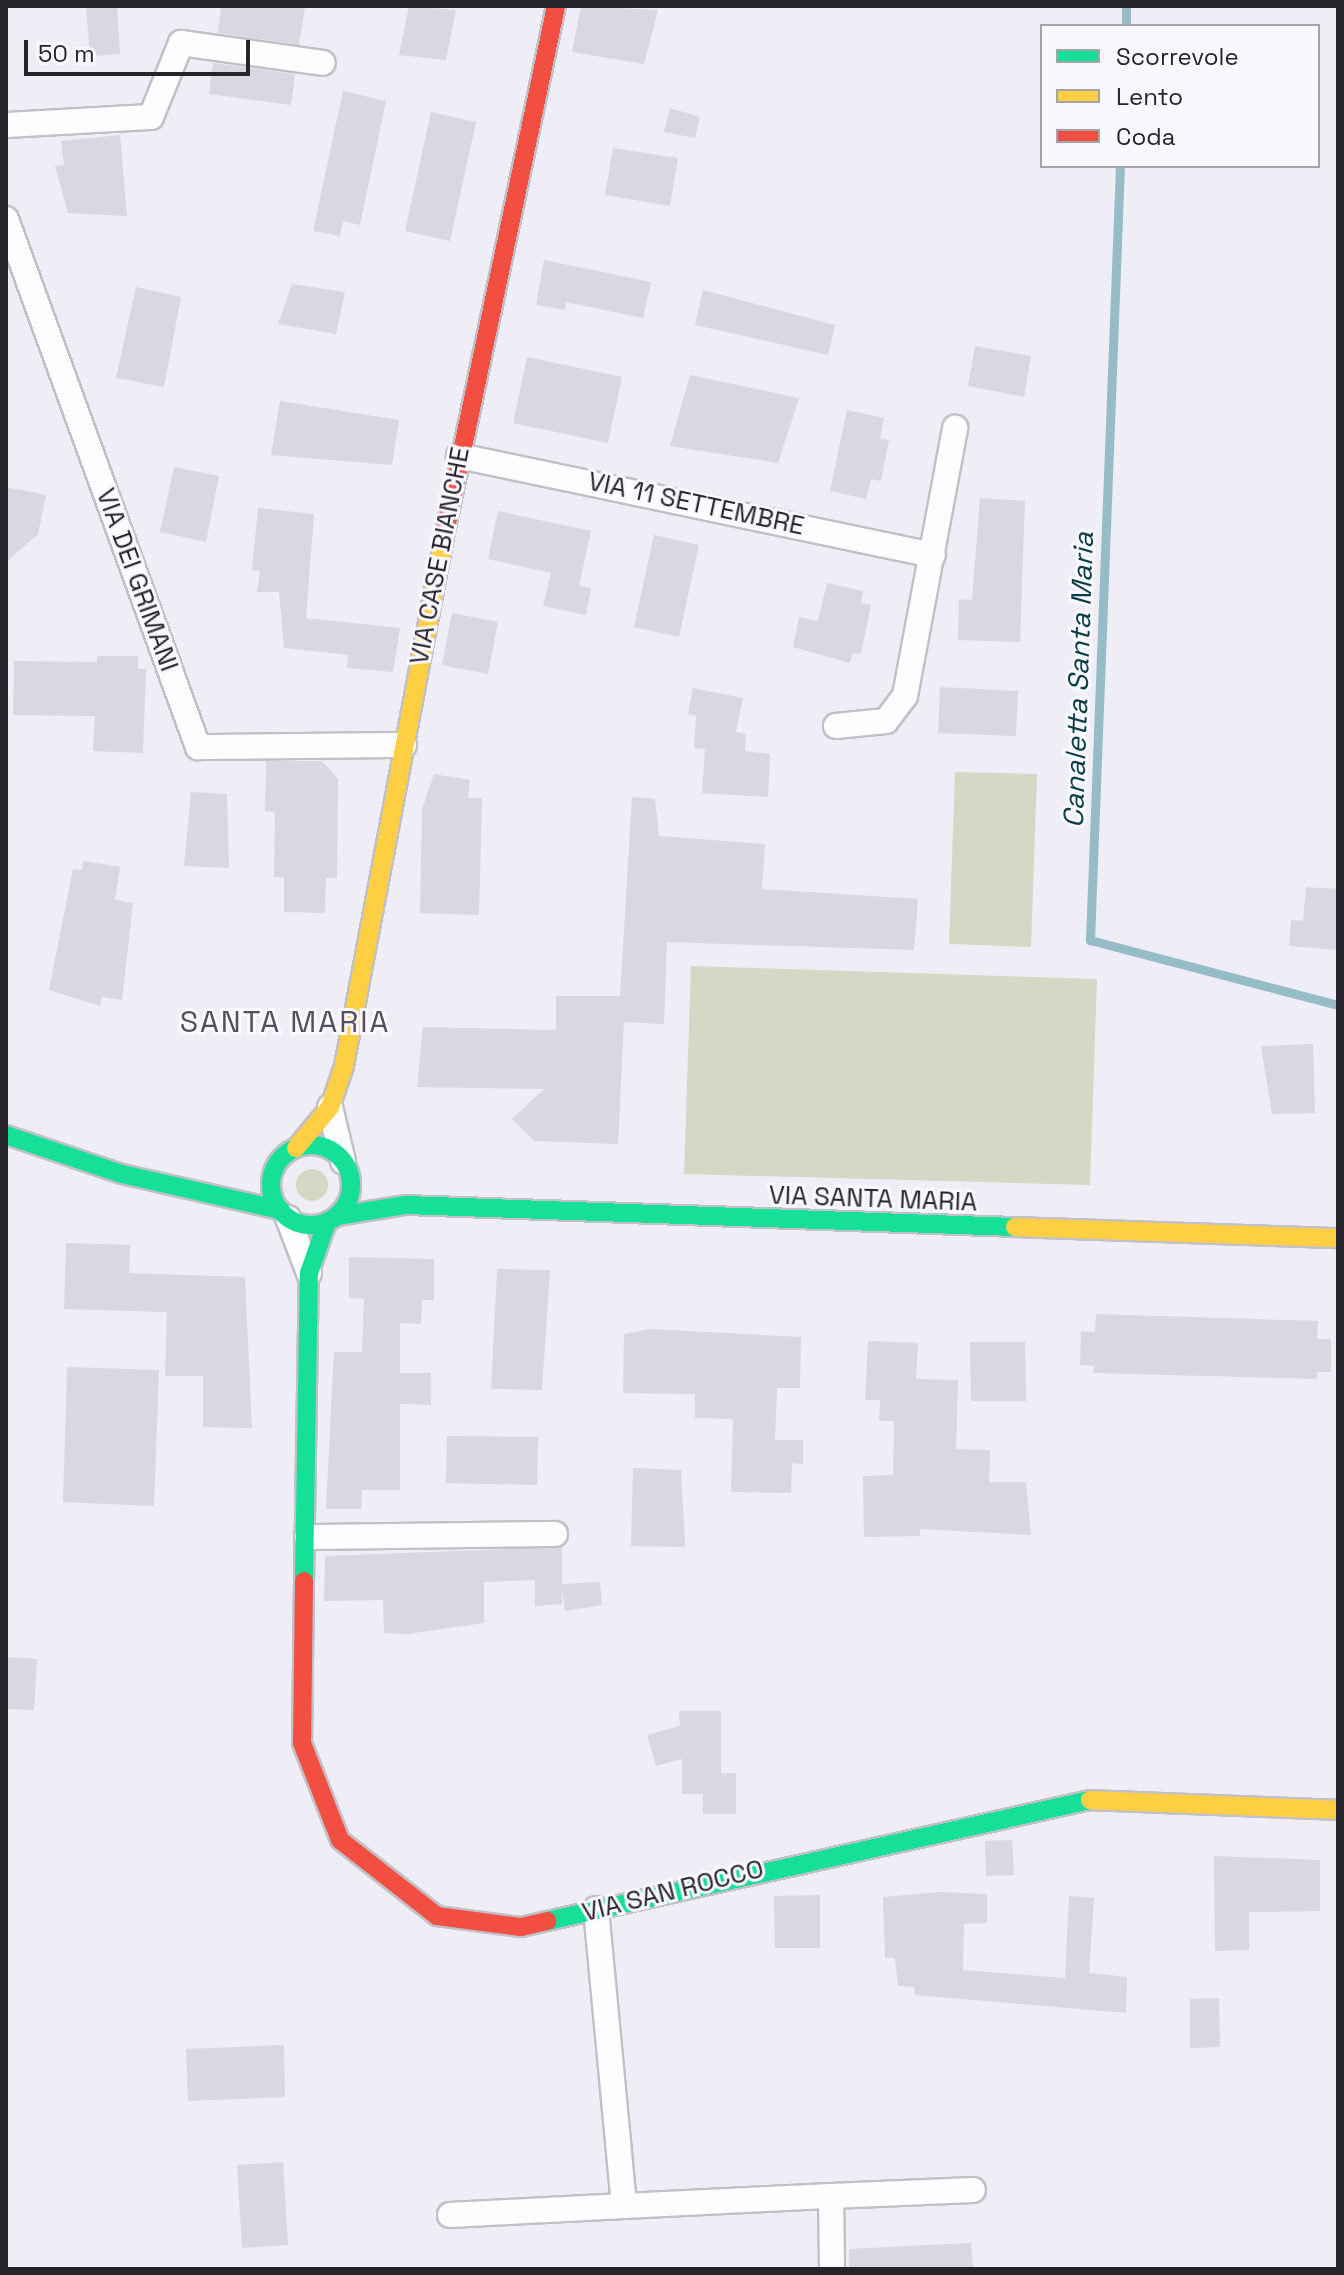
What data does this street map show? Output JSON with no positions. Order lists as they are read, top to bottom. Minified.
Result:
{"streets":{"street":["VIA 11 SETTEMBRE","VIA CASE BIANCHE","VIA DEI GRIMANI","VIA SANTA MARIA","VIA SAN ROCCO"]},"crossings":[["VIA 11 SETTEMBRE","VIA CASE BIANCHE"],["VIA CASE BIANCHE","VIA DEI GRIMANI"],["VIA CASE BIANCHE","VIA SANTA MARIA"],["VIA CASE BIANCHE","VIA SAN ROCCO"],["VIA SANTA MARIA","VIA SAN ROCCO"]],"districts":["SANTA MARIA"],"water":["Canaletta Santa Maria"],"legend":["Scorrevole","Lento","Coda"],"scale_bar":"50 m"}
